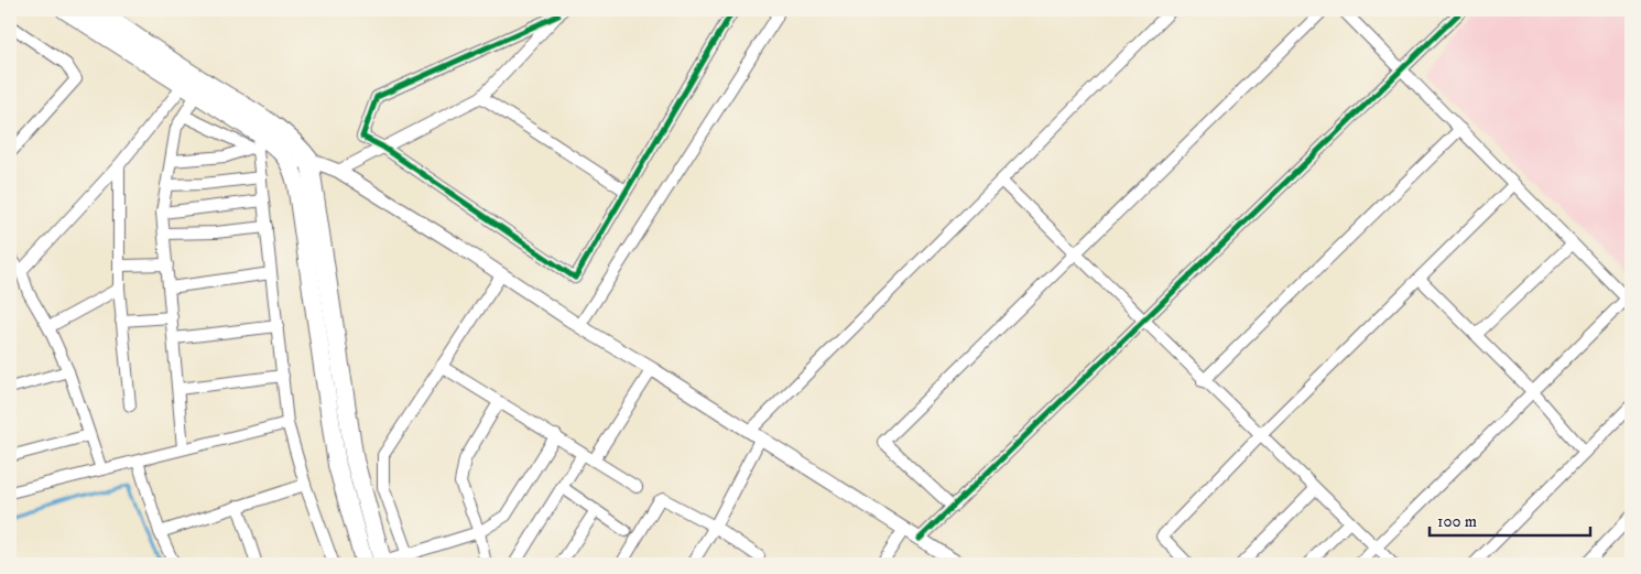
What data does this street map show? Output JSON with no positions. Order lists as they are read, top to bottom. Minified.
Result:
{"scale_bar":"100 m"}
